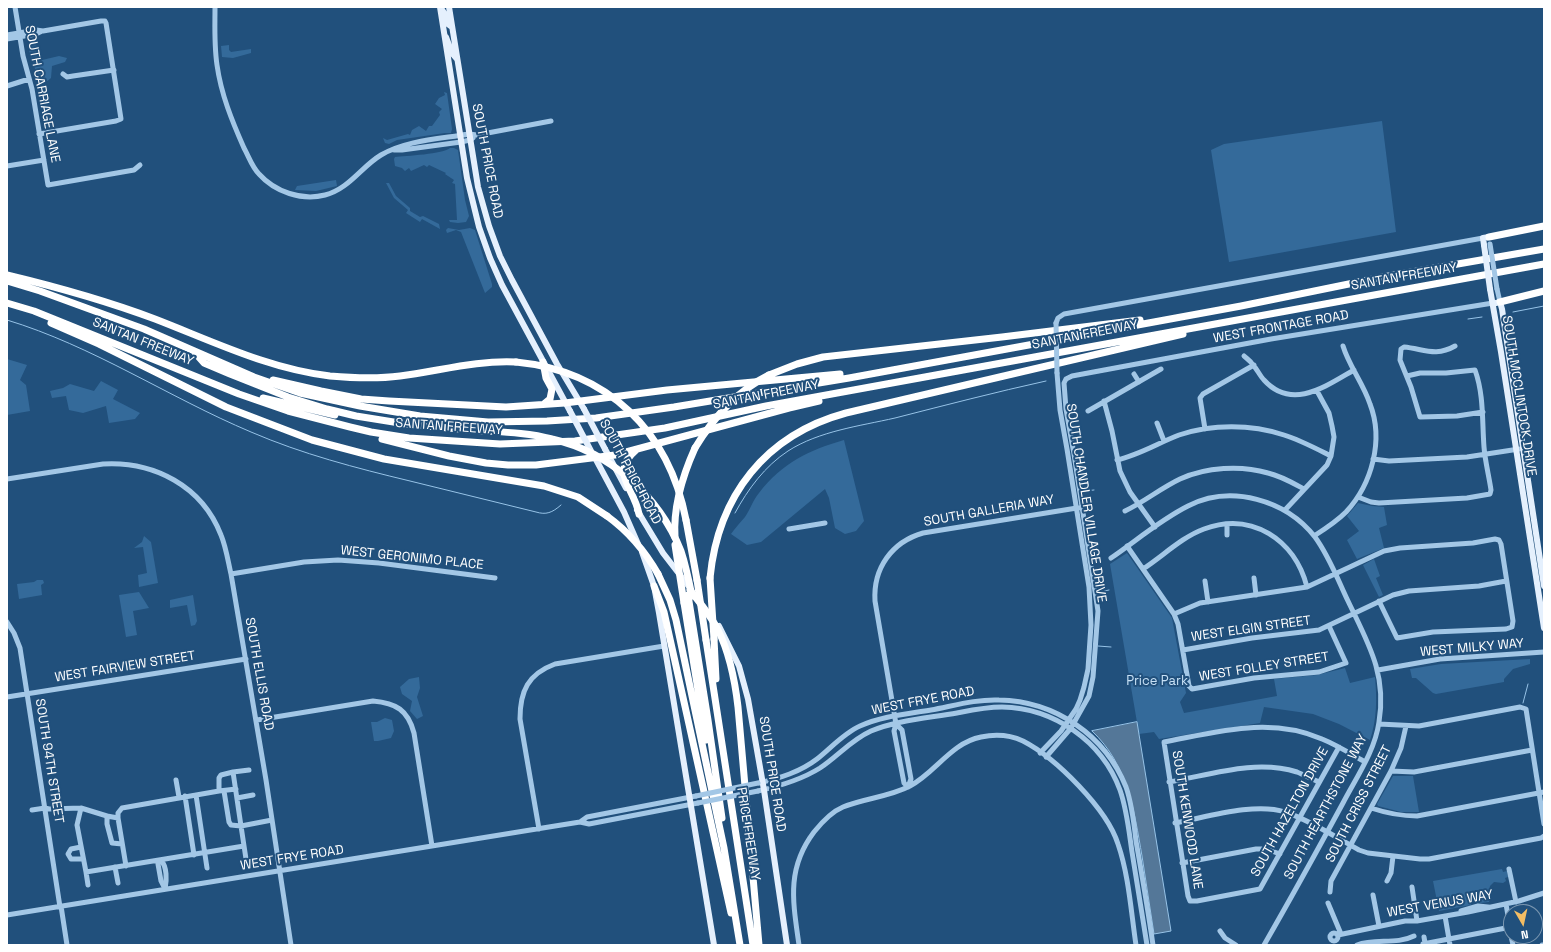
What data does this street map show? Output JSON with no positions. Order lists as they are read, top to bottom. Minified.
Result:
{"streets":{"highway":["SANTAN FREEWAY","PRICE FREEWAY"],"main road":["SOUTH PRICE ROAD","SOUTH MCCLINTOCK DRIVE"],"street":["SOUTH CARRIAGE LANE","WEST FRONTAGE ROAD","SOUTH CHANDLER VILLAGE DRIVE","SOUTH GALLERIA WAY","WEST GERONIMO PLACE","WEST ELGIN STREET","WEST MILKY WAY","WEST FAIRVIEW STREET","WEST FOLLEY STREET","SOUTH ELLIS ROAD","WEST FRYE ROAD","SOUTH 94TH STREET","SOUTH CRISS STREET","SOUTH HEARTHSTONE WAY","SOUTH HAZELTON DRIVE","SOUTH KENWOOD LANE","WEST VENUS WAY"]},"crossings":[["SOUTH PRICE ROAD","WEST FRYE ROAD"],["WEST FRONTAGE ROAD","SOUTH MCCLINTOCK DRIVE"],["WEST FRONTAGE ROAD","SOUTH CHANDLER VILLAGE DRIVE"],["SOUTH MCCLINTOCK DRIVE","SOUTH CHANDLER VILLAGE DRIVE"],["SOUTH CHANDLER VILLAGE DRIVE","SOUTH GALLERIA WAY"],["SOUTH CHANDLER VILLAGE DRIVE","WEST FRYE ROAD"],["SOUTH GALLERIA WAY","WEST FRYE ROAD"],["WEST GERONIMO PLACE","SOUTH ELLIS ROAD"],["WEST ELGIN STREET","WEST FOLLEY STREET"],["WEST ELGIN STREET","SOUTH HEARTHSTONE WAY"],["WEST MILKY WAY","SOUTH HEARTHSTONE WAY"],["WEST FAIRVIEW STREET","SOUTH ELLIS ROAD"],["WEST FAIRVIEW STREET","SOUTH 94TH STREET"],["SOUTH ELLIS ROAD","WEST FRYE ROAD"],["WEST FRYE ROAD","SOUTH 94TH STREET"],["SOUTH HAZELTON DRIVE","SOUTH KENWOOD LANE"]],"parks":["Price Park"],"north":"bottom"}
